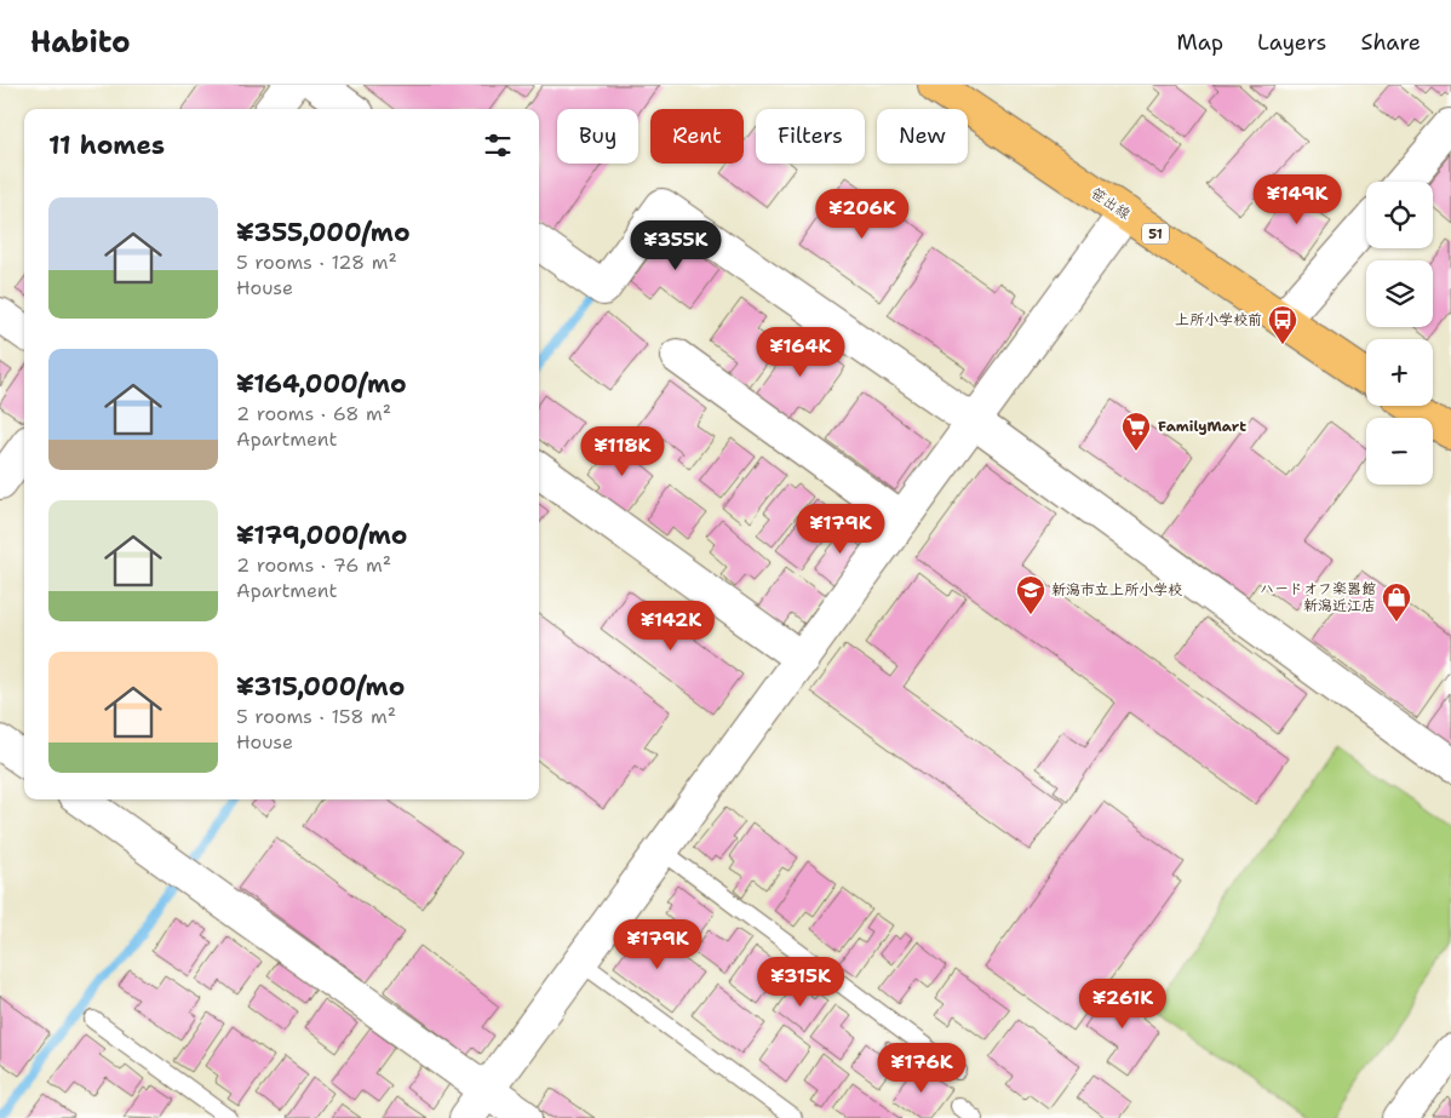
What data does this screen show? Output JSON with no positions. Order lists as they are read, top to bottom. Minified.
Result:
{"streets":{"main road":["笹出線","51"]},"places":{"bus stop":["上所小学校前"],"supermarket":["FamilyMart"],"school or university":["新潟市立上所小学校"],"shop":["ハードオフ楽器館 新潟近江店"]},"page":{"header":"Habito","nav":["Map","Layers","Share"],"chip":["Buy","Rent","Filters","New"],"heading":"11 homes","price":["¥149K","¥206K","¥355K","¥164K","¥118K","¥179K","¥142K","¥179K","¥315K","¥261K","¥176K"],"map_buttons":["+","−"],"list":[{"name":"¥355,000/mo","note":"5 rooms · 128 m² · House"},{"name":"¥164,000/mo","note":"2 rooms · 68 m² · Apartment"},{"name":"¥179,000/mo","note":"2 rooms · 76 m² · Apartment"},{"name":"¥315,000/mo","note":"5 rooms · 158 m² · House"}]}}
